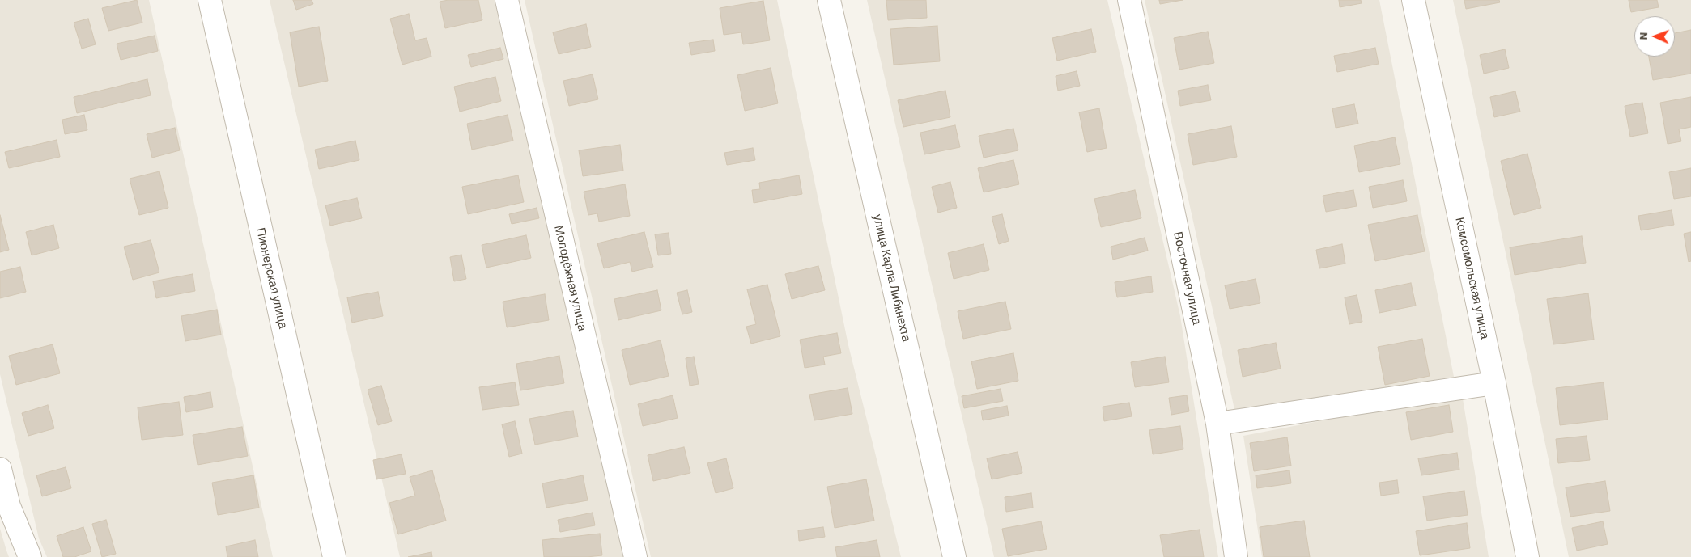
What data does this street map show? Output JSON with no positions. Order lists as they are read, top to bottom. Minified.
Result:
{"streets":{"street":["Пионерская улица","Молодёжная улица","улица Карла Либкнехта","Восточная улица","Комсомольская улица"]},"north":"left"}
